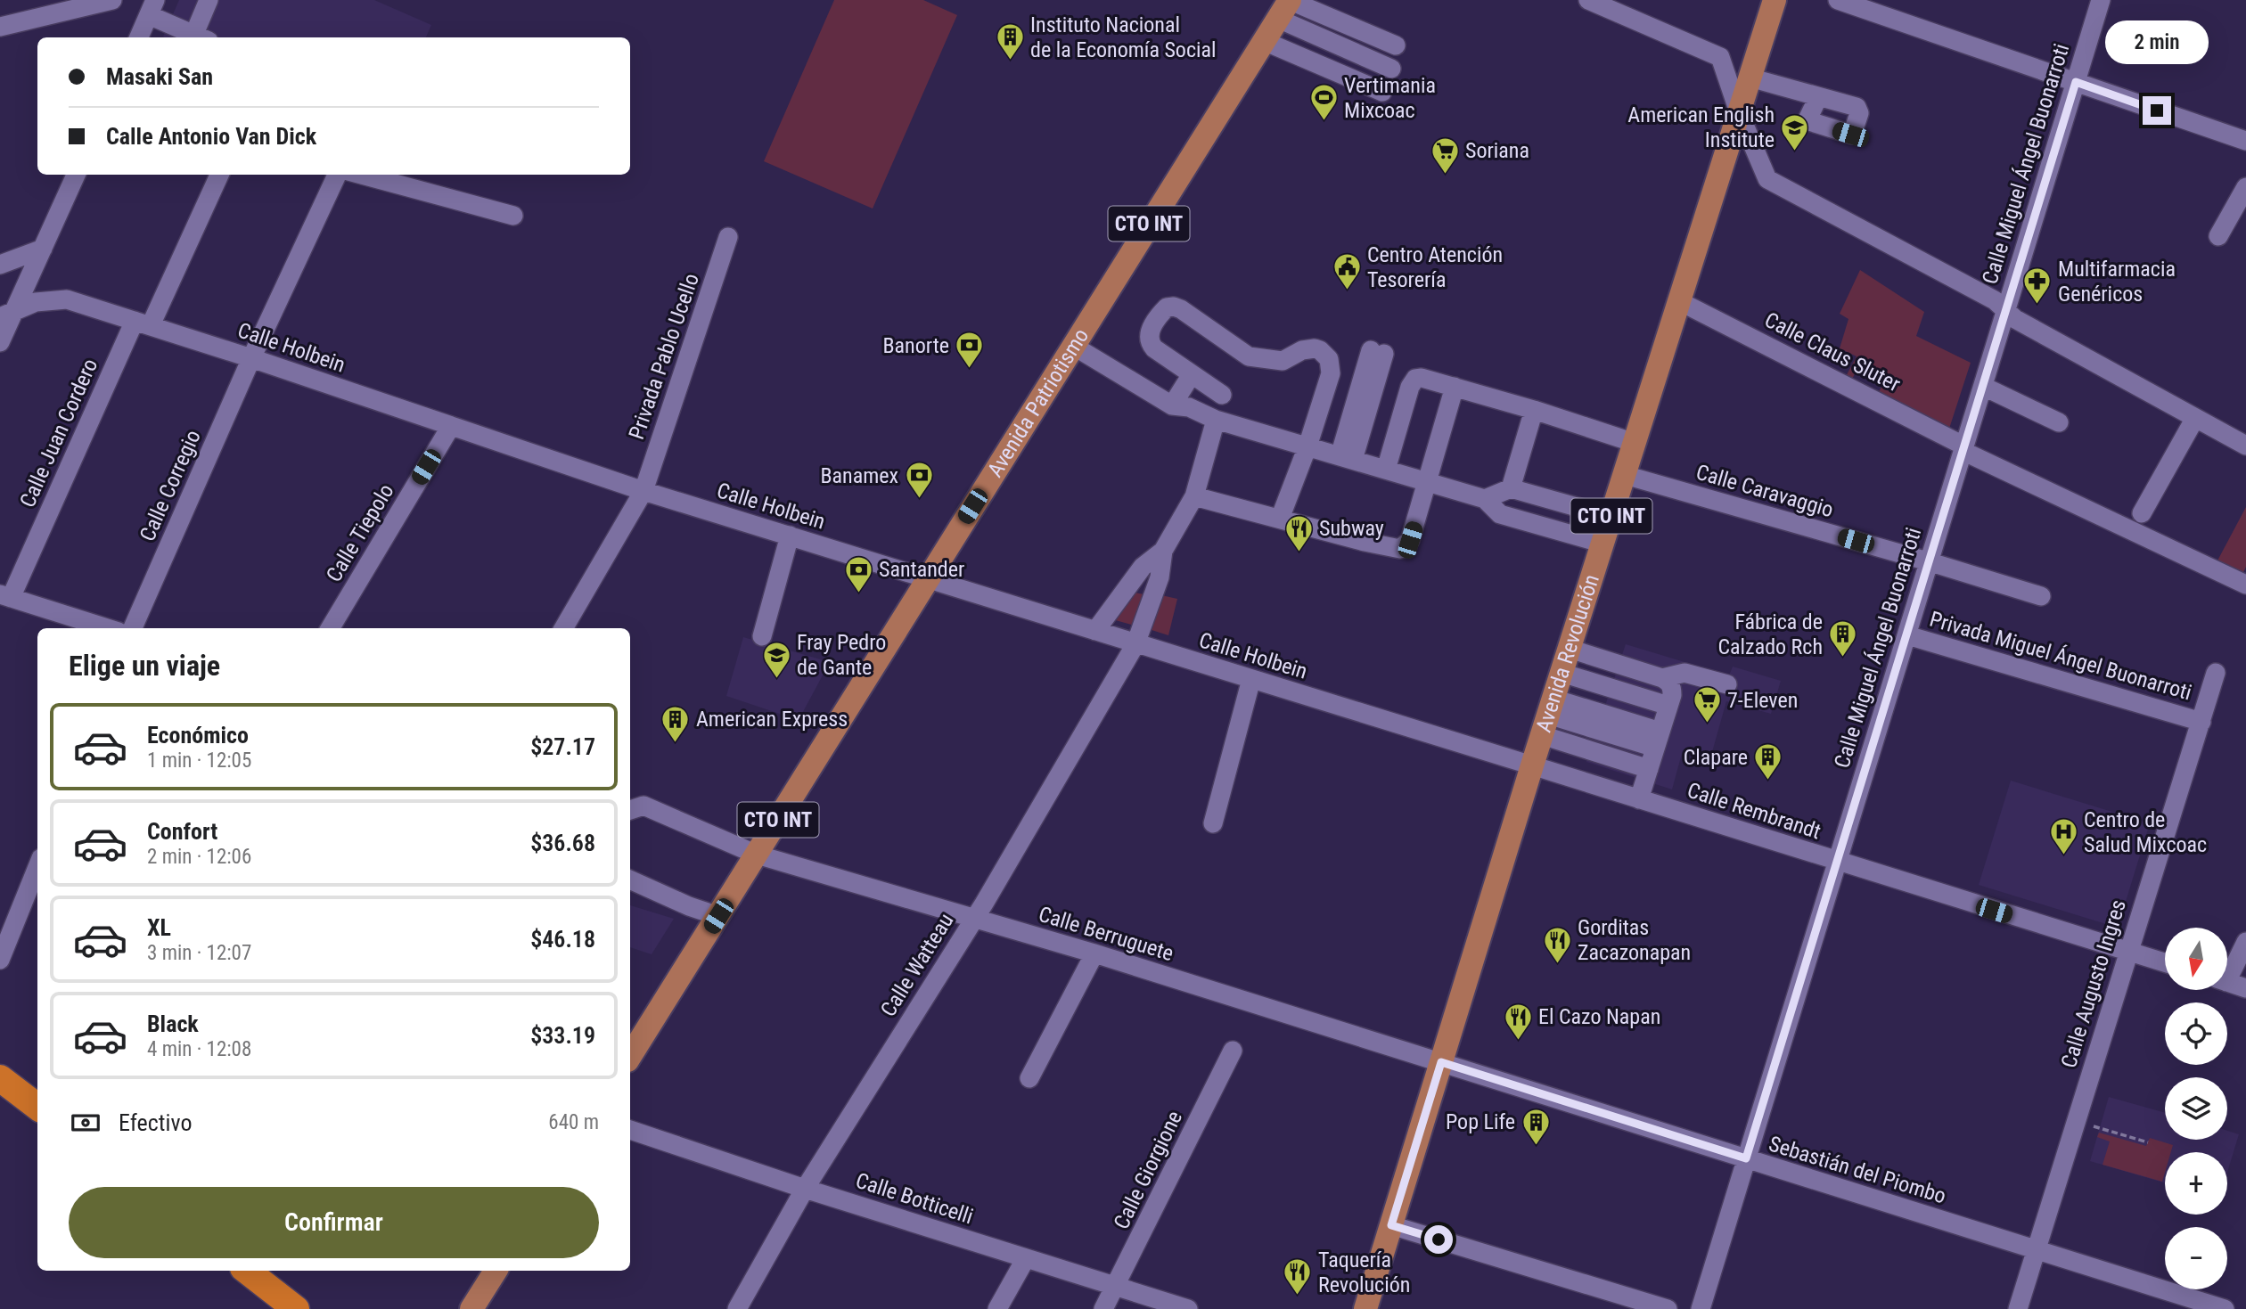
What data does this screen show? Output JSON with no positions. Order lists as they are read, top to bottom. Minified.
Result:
{"streets":{"main road":["CTO INT","Avenida Patriotismo","Avenida Revolución"],"street":["Calle Miguel Ángel Buonarroti","Calle Holbein","Calle Claus Sluter","Privada Pablo Ucello","Calle Juan Cordero","Calle Corregio","Calle Caravaggio","Calle Tiepolo","Privada Miguel Ángel Buonarroti","Calle Rembrandt","Calle Berruguete","Calle Watteau","Calle Augusto Ingres","Calle Giorgione","Sebastián del Piombo","Calle Botticelli"]},"crossings":[["Calle Miguel Ángel Buonarroti","Calle Claus Sluter"],["Calle Miguel Ángel Buonarroti","Calle Caravaggio"],["Calle Miguel Ángel Buonarroti","Privada Miguel Ángel Buonarroti"],["Calle Miguel Ángel Buonarroti","Calle Rembrandt"],["Calle Miguel Ángel Buonarroti","Sebastián del Piombo"],["Calle Holbein","Privada Pablo Ucello"],["Calle Holbein","Avenida Patriotismo"],["Calle Holbein","Calle Juan Cordero"],["Calle Holbein","Calle Corregio"],["Calle Holbein","Calle Tiepolo"],["Calle Holbein","Avenida Revolución"],["Calle Holbein","Calle Rembrandt"],["Calle Holbein","Calle Watteau"],["Calle Claus Sluter","Avenida Revolución"],["Avenida Patriotismo","Calle Berruguete"],["Calle Caravaggio","Avenida Revolución"],["Avenida Revolución","Calle Rembrandt"],["Avenida Revolución","Calle Berruguete"],["Avenida Revolución","Sebastián del Piombo"],["Privada Miguel Ángel Buonarroti","Calle Augusto Ingres"],["Calle Rembrandt","Calle Augusto Ingres"],["Calle Berruguete","Calle Watteau"],["Calle Berruguete","Sebastián del Piombo"],["Calle Watteau","Calle Botticelli"],["Calle Augusto Ingres","Sebastián del Piombo"],["Calle Giorgione","Calle Botticelli"]],"places":{"building":["Instituto Nacional de la Economía Social","Fábrica de Calzado Rch","American Express","Clapare","Pop Life"],"sports":["Vertimania Mixcoac"],"school or university":["American English Institute","Fray Pedro de Gante"],"supermarket":["Soriana","7-Eleven"],"public building":["Centro Atención Tesorería"],"pharmacy":["Multifarmacia Genéricos"],"bank":["Banorte","Banamex","Santander"],"restaurant":["Subway","Gorditas Zacazonapan","El Cazo Napan","Taquería Revolución"],"hospital":["Centro de Salud Mixcoac"]},"north":"bottom","page":{"bubble":"2 min","banner":["Masaki San","Calle Antonio Van Dick"],"heading":"Elige un viaje","list":[{"name":"Económico","note":"1 min · 12:05","value":"$27.17"},{"name":"Confort","note":"2 min · 12:06","value":"$36.68"},{"name":"XL","note":"3 min · 12:07","value":"$46.18"},{"name":"Black","note":"4 min · 12:08","value":"$33.19"}],"map_buttons":["+","−"],"pay":["Efectivo","640 m"],"buttons":"Confirmar"}}
